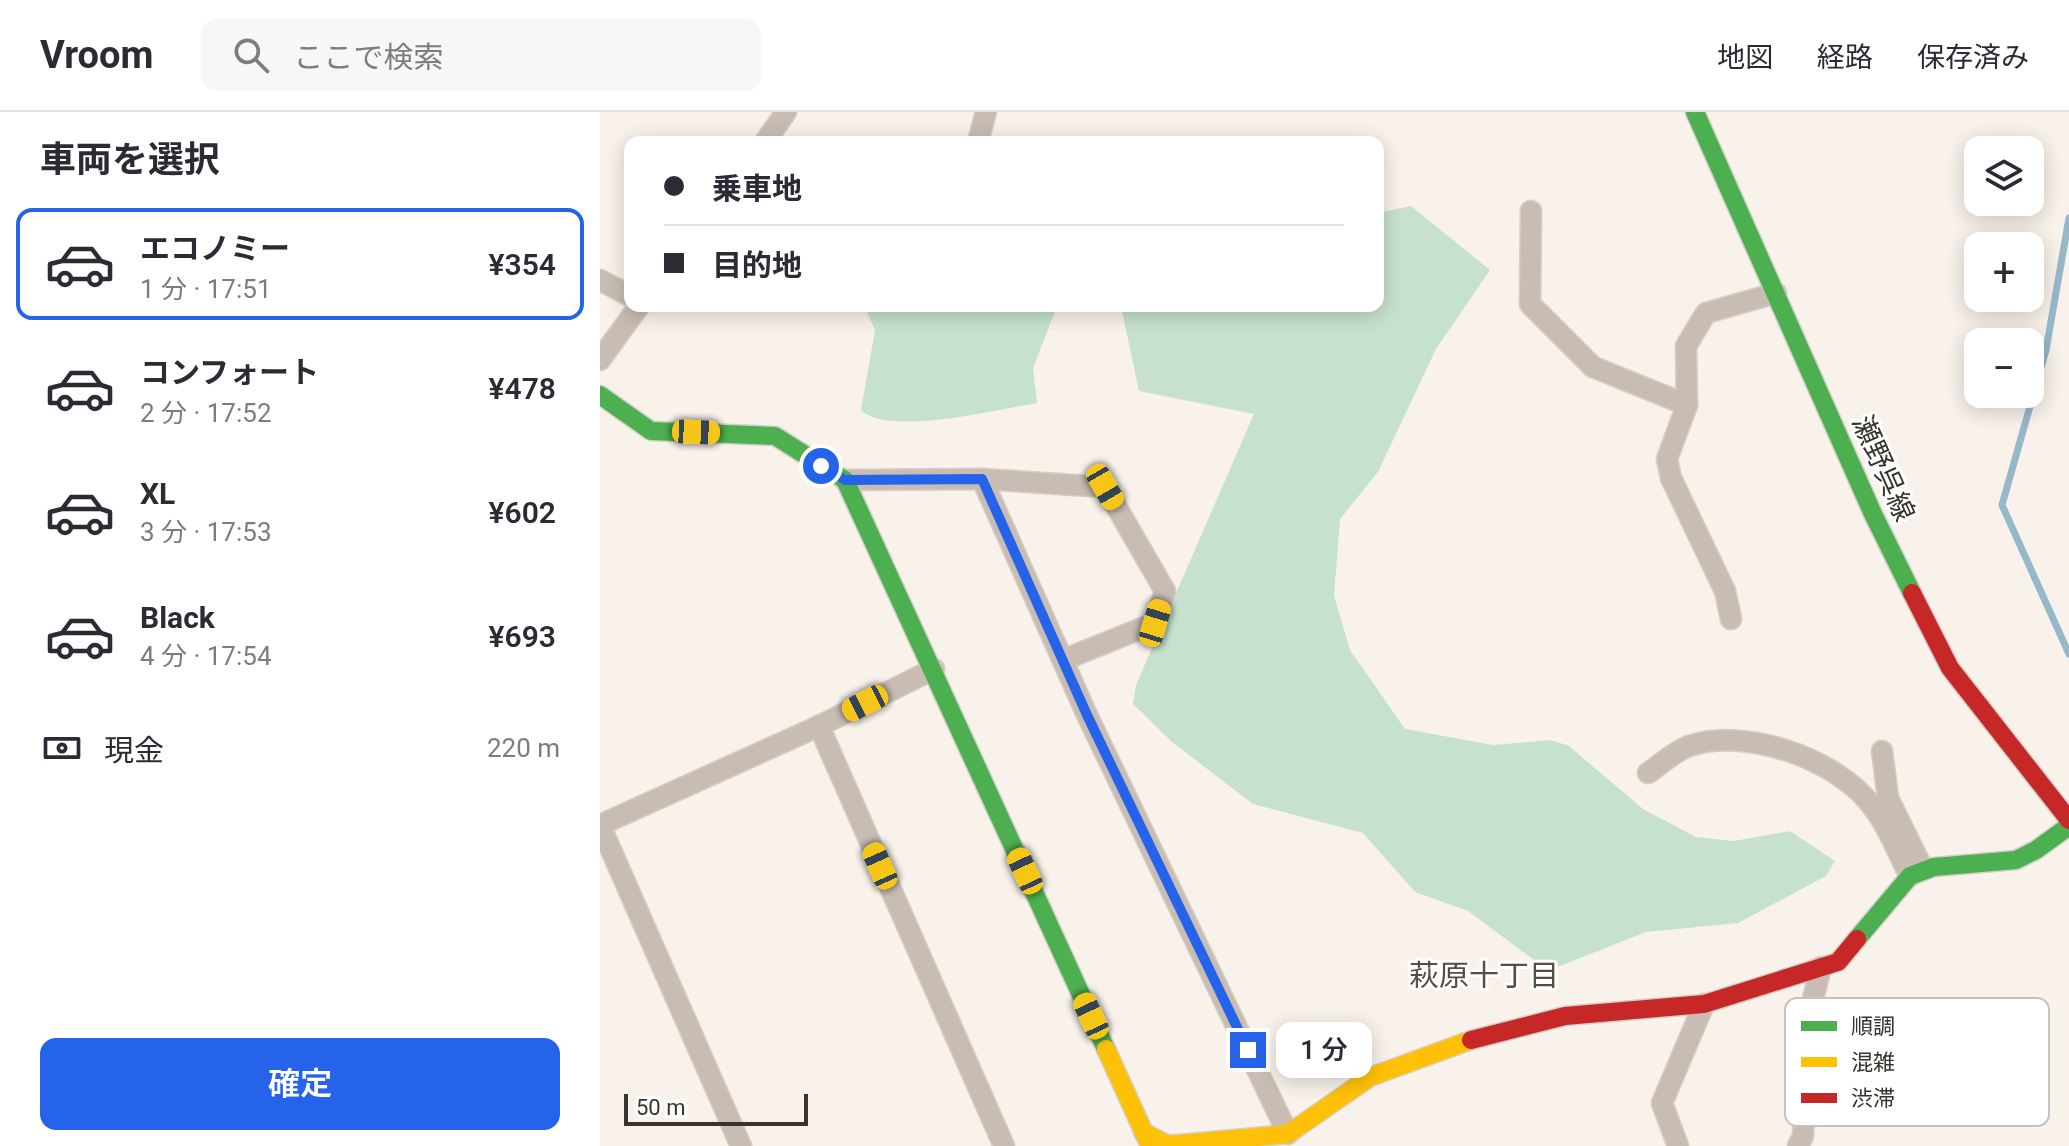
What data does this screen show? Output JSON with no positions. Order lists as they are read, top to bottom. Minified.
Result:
{"streets":{"street":["瀬野呉線"]},"districts":["萩原十丁目"],"legend":["順調","混雑","渋滞"],"scale_bar":"50 m","page":{"header":"Vroom","search":"ここで検索","nav":["地図","経路","保存済み"],"heading":"車両を選択","map_buttons":["+","−"],"banner":["乗車地","目的地"],"list":[{"name":"エコノミー","note":"1 分 · 17:51","value":"¥354"},{"name":"コンフォート","note":"2 分 · 17:52","value":"¥478"},{"name":"XL","note":"3 分 · 17:53","value":"¥602"},{"name":"Black","note":"4 分 · 17:54","value":"¥693"}],"pay":["現金","220 m"],"buttons":"確定","bubble":"1 分","scale":"50 m"}}
